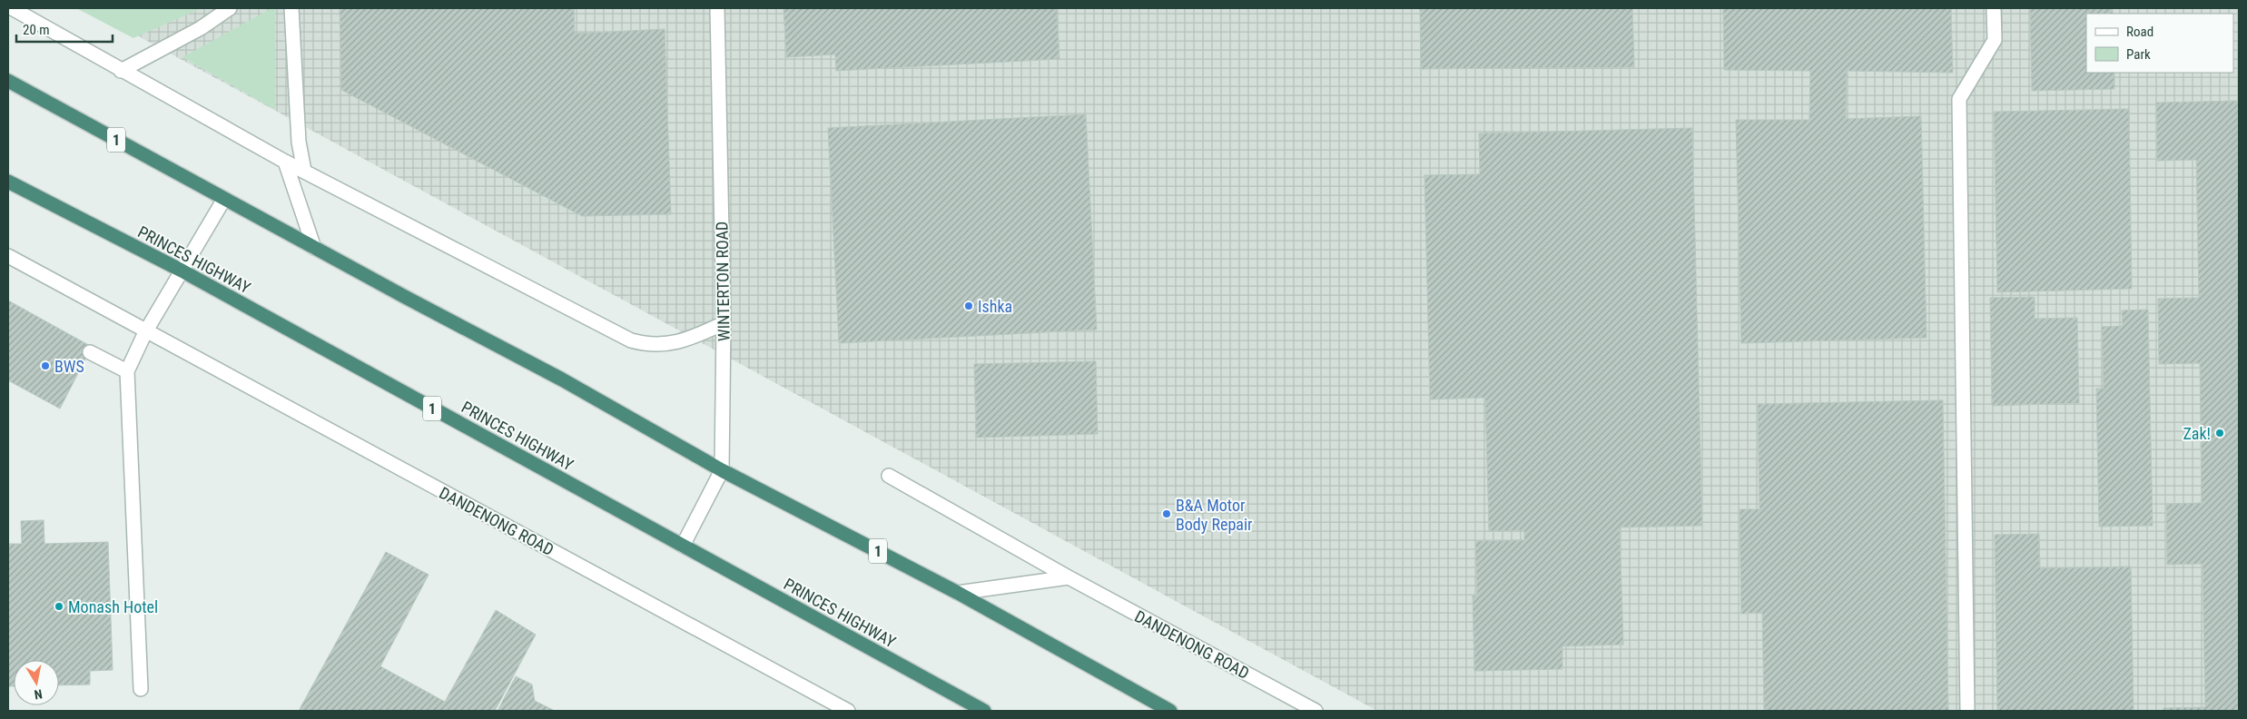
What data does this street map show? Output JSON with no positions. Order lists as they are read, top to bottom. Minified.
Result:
{"streets":{"highway":["1","PRINCES HIGHWAY"],"street":["WINTERTON ROAD","DANDENONG ROAD"]},"crossings":[["1","WINTERTON ROAD"],["PRINCES HIGHWAY","WINTERTON ROAD"]],"places":["Ishka","BWS","Zak!","B&A Motor Body Repair","Monash Hotel"],"legend":["Road","Park"],"scale_bar":"20 m","north":"bottom"}
